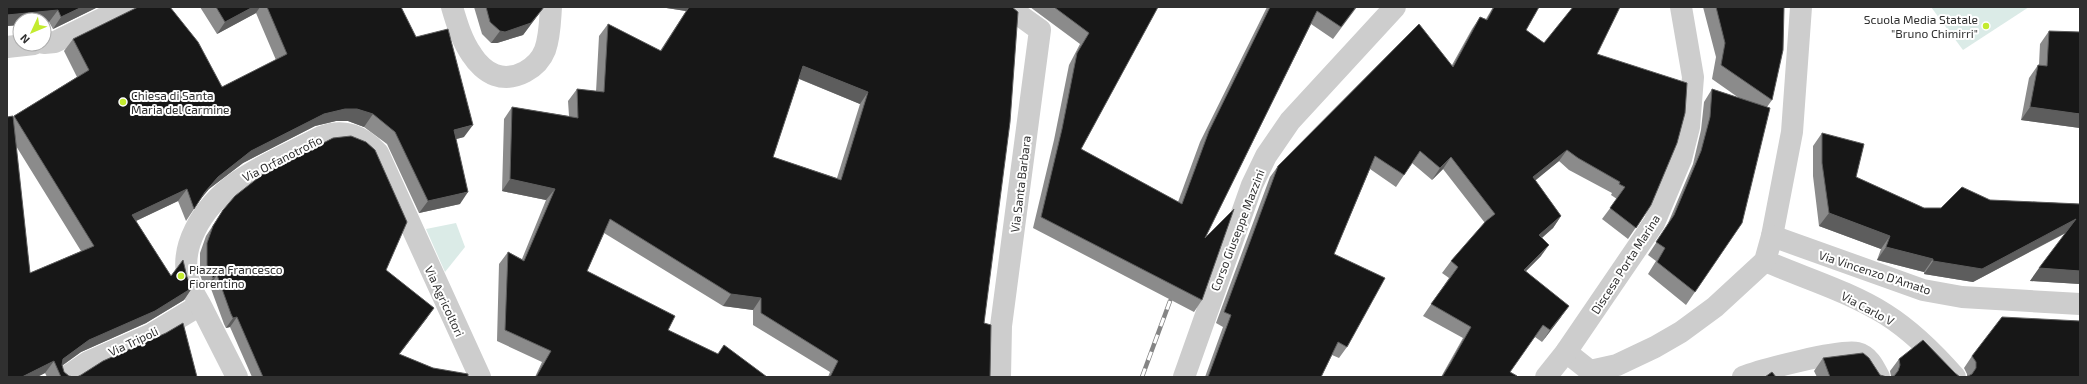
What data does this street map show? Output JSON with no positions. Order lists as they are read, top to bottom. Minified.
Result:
{"streets":{"street":["Via Orfanotrofio","Via Santa Barbara","Corso Giuseppe Mazzini","Discesa Porta Marina","Via Vincenzo D'Amato","Via Agricoltori","Via Carlo V","Via Tripoli"]},"crossings":[["Via Orfanotrofio","Via Agricoltori"],["Via Orfanotrofio","Via Tripoli"]],"places":["Scuola Media Statale \"Bruno Chimirri\"","Chiesa di Santa Maria del Carmine","Piazza Francesco Fiorentino"],"north":"bottom left"}
